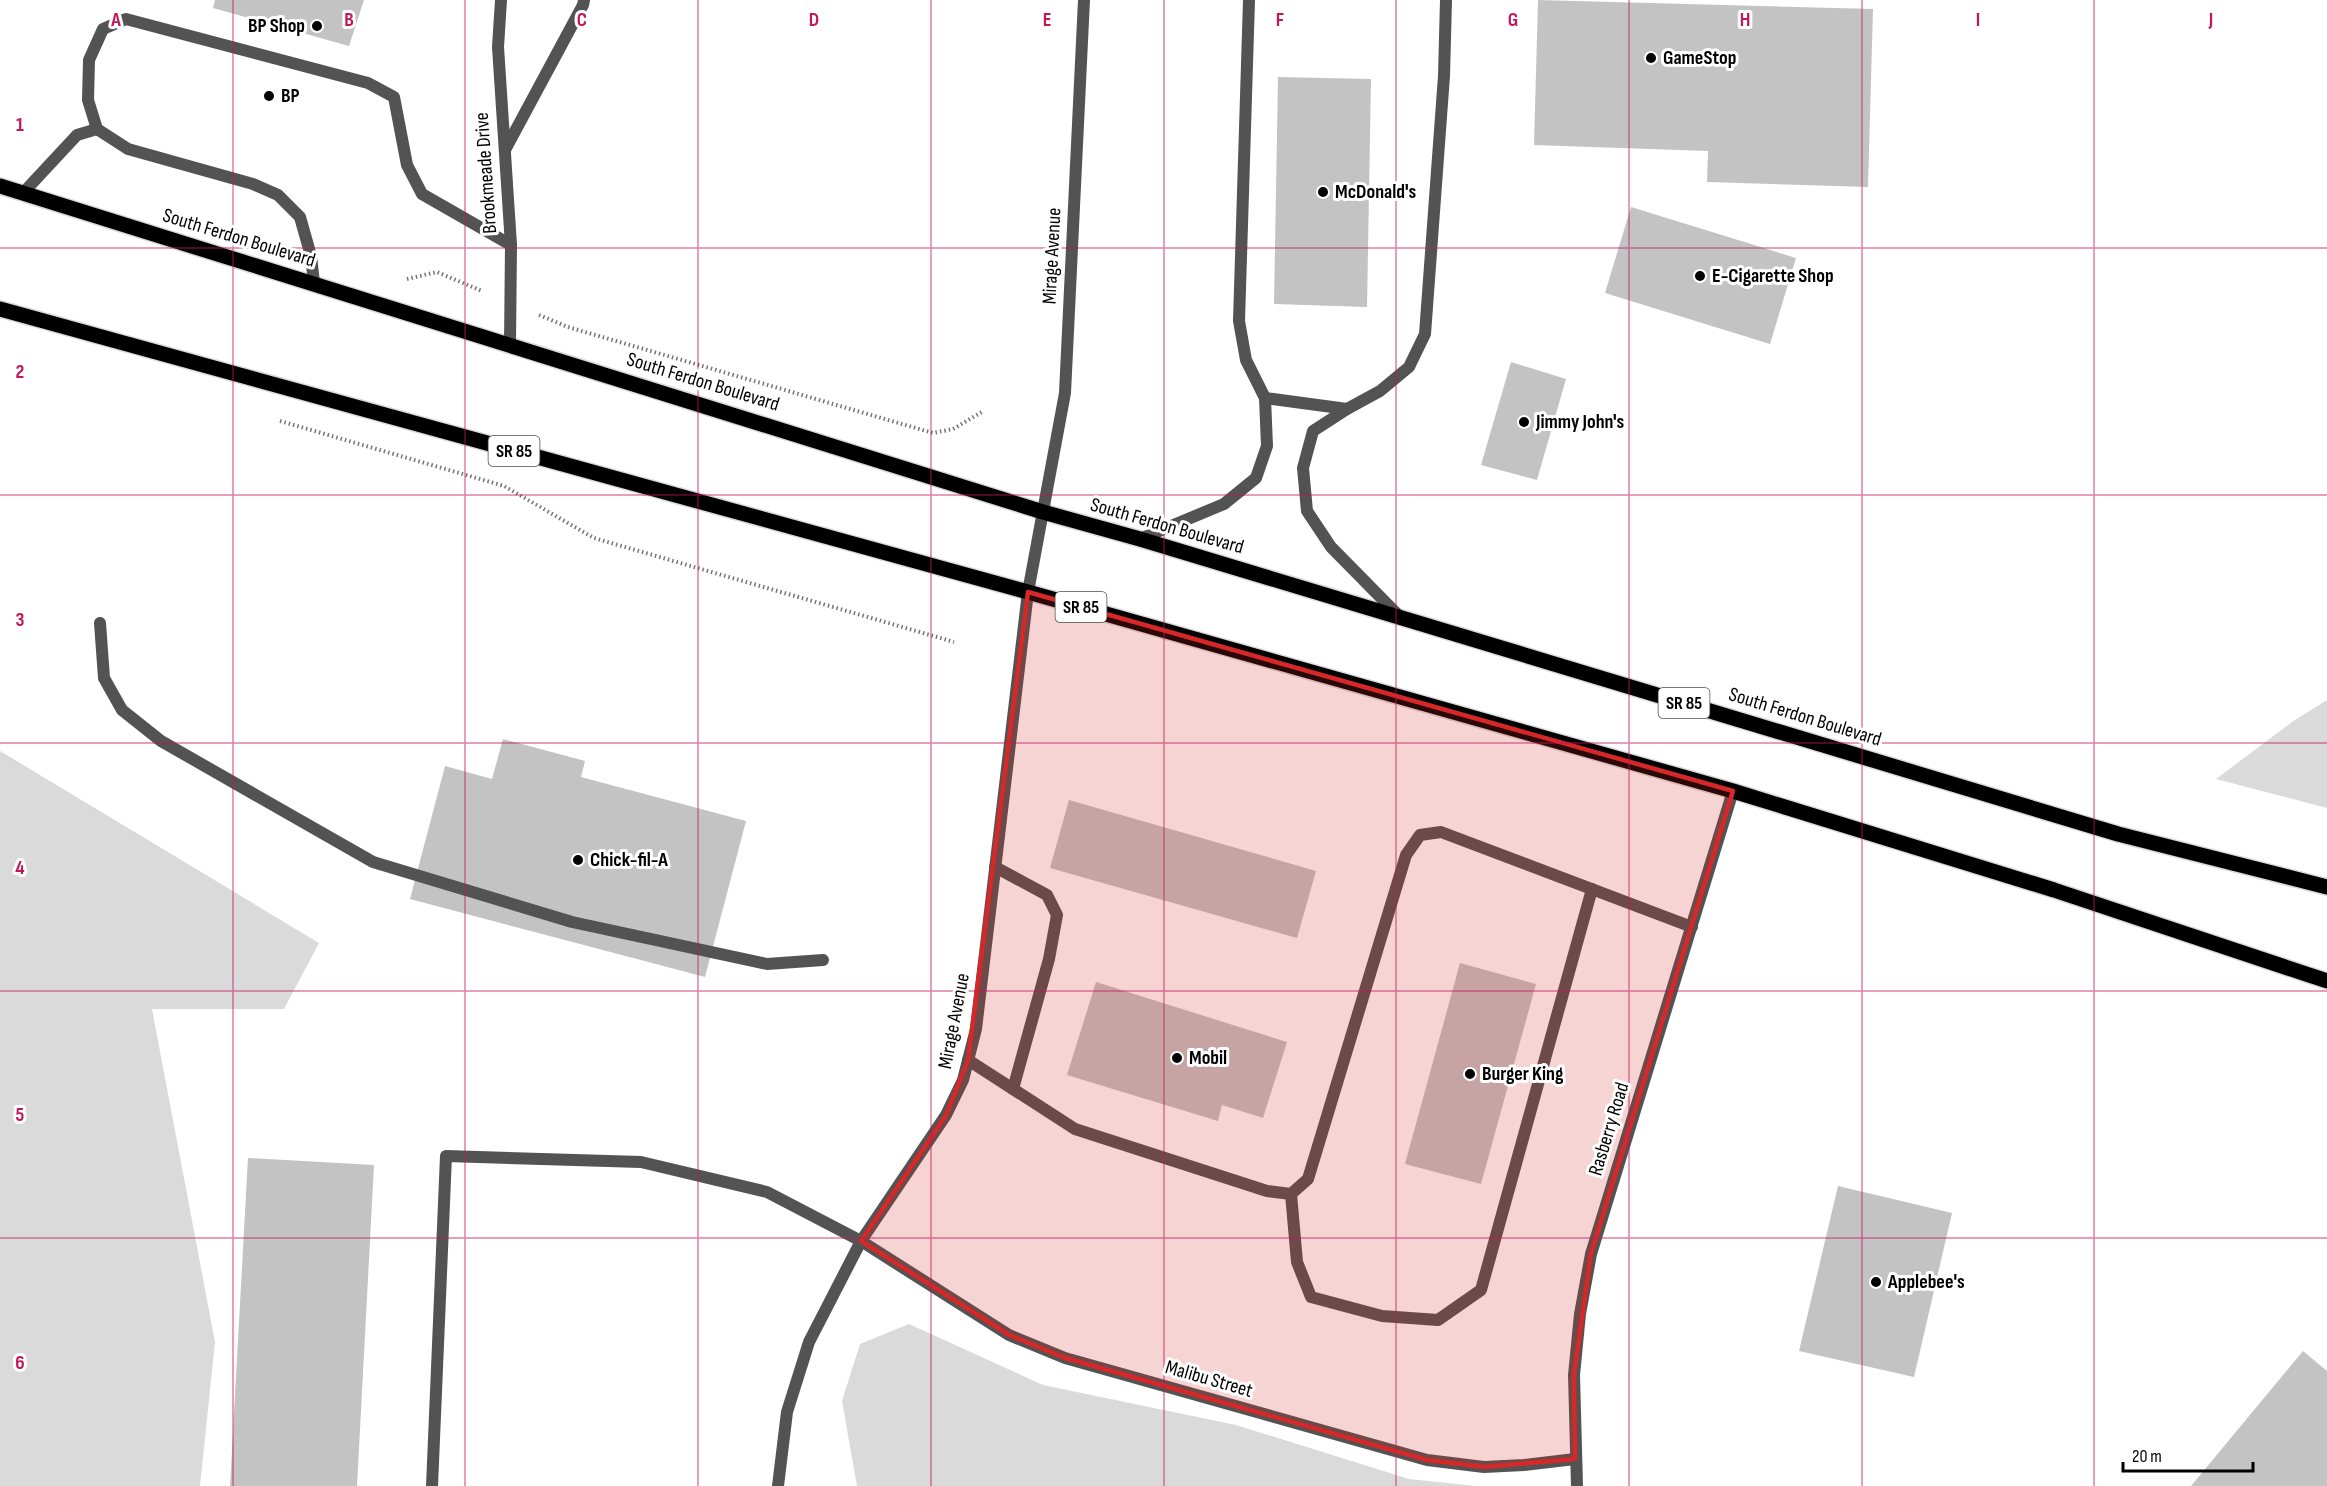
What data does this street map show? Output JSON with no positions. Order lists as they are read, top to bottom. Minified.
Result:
{"streets":{"main road":["South Ferdon Boulevard","SR 85"],"street":["Brookmeade Drive","Mirage Avenue","Rasberry Road","Malibu Street"]},"crossings":[["Brookmeade Drive","South Ferdon Boulevard"],["South Ferdon Boulevard","Mirage Avenue"],["Mirage Avenue","SR 85"],["Mirage Avenue","Malibu Street"],["SR 85","Rasberry Road"],["Rasberry Road","Malibu Street"]],"places":["BP Shop","GameStop","BP","McDonald's","E-Cigarette Shop","Jimmy John's","Chick-fil-A","Mobil","Burger King","Applebee's"],"scale_bar":"20 m","grid":{"columns":["A","B","C","D","E","F","G","H","I","J"],"rows":["1","2","3","4","5","6"]}}
